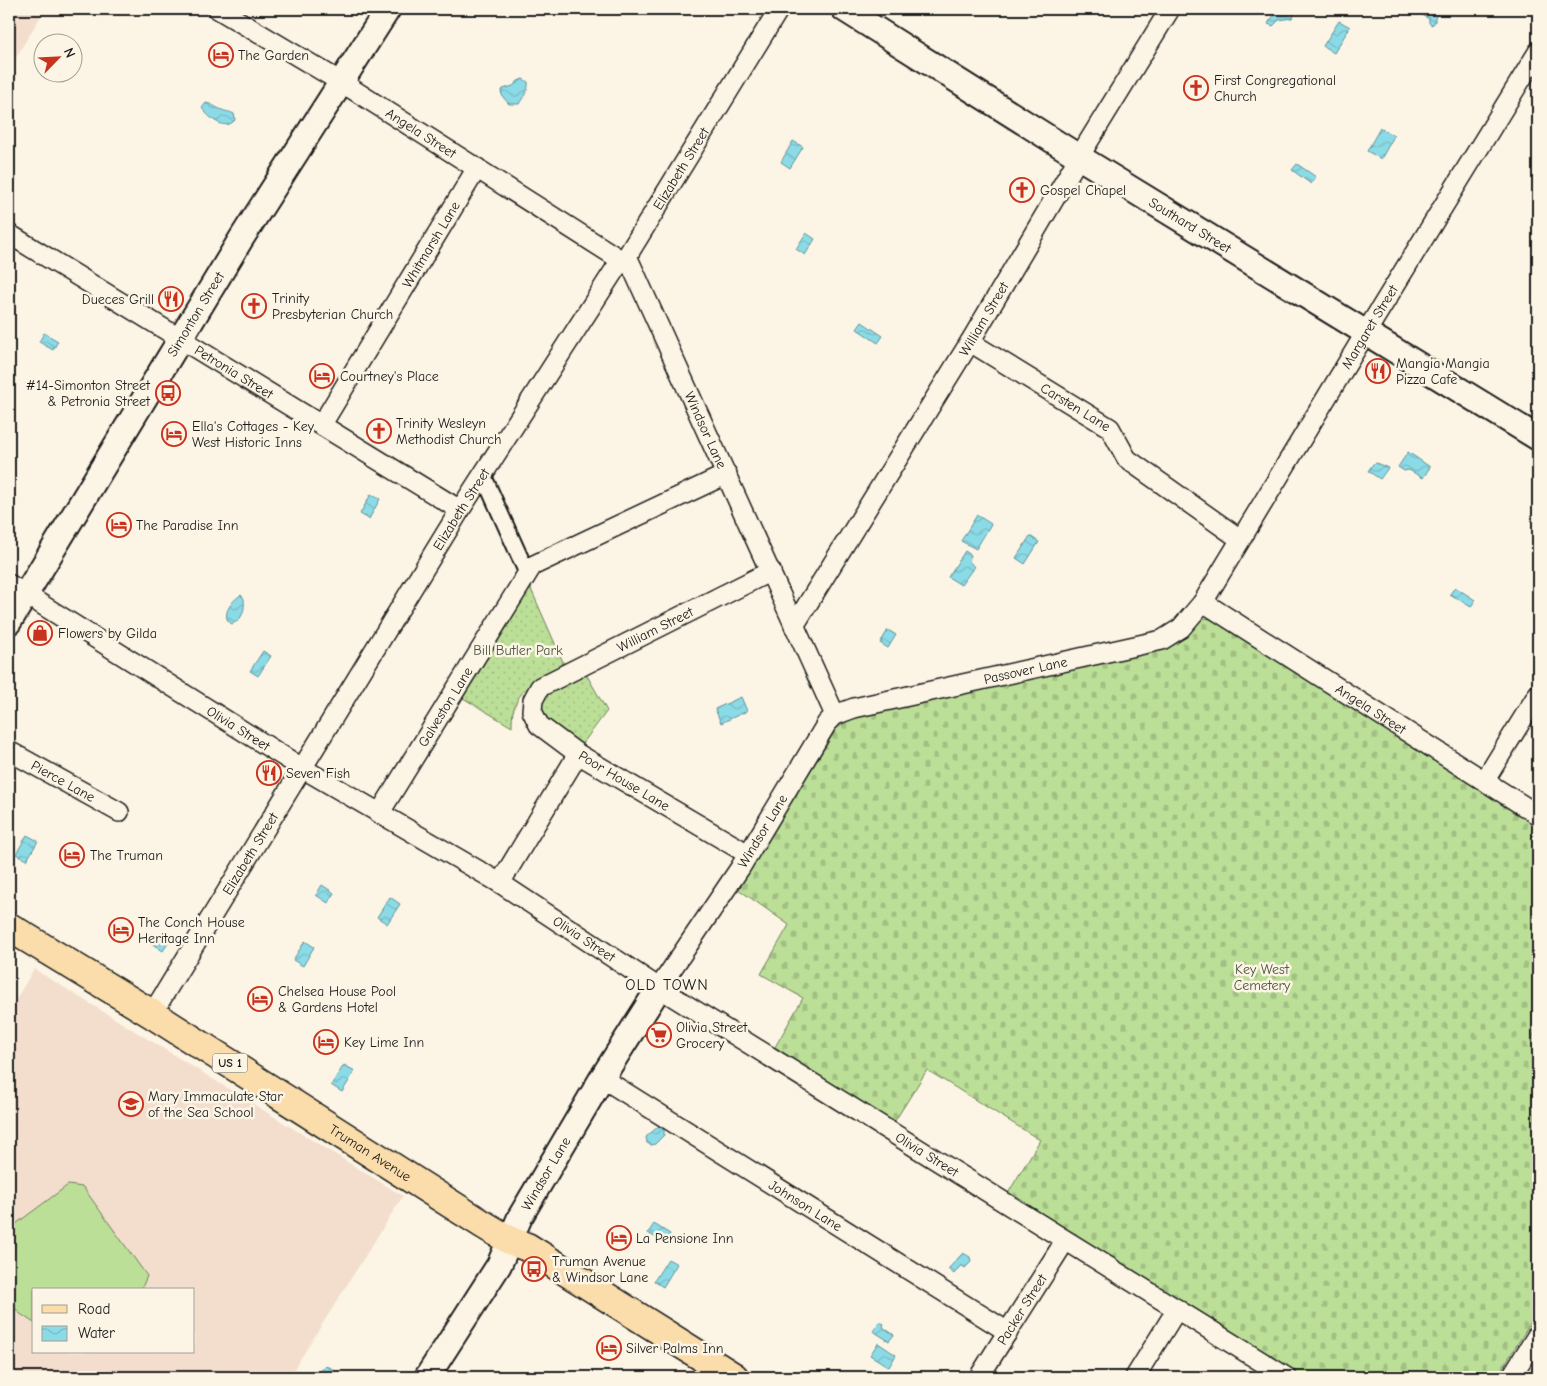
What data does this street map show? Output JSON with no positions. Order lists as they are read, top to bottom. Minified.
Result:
{"streets":{"main road":["US 1","Truman Avenue"],"street":["Angela Street","Elizabeth Street","Southard Street","Whitmarsh Lane","Simonton Street","William Street","Margaret Street","Petronia Street","Carsten Lane","Windsor Lane","Passover Lane","Galveston Lane","Olivia Street","Pierce Lane","Poor House Lane","Johnson Lane","Packer Street"]},"crossings":[["Angela Street","Elizabeth Street"],["Angela Street","Whitmarsh Lane"],["Angela Street","Simonton Street"],["Angela Street","Margaret Street"],["Angela Street","Windsor Lane"],["Angela Street","Passover Lane"],["Elizabeth Street","Petronia Street"],["Elizabeth Street","Windsor Lane"],["Elizabeth Street","Olivia Street"],["Elizabeth Street","Truman Avenue"],["Southard Street","William Street"],["Southard Street","Margaret Street"],["Whitmarsh Lane","Petronia Street"],["Simonton Street","Petronia Street"],["Simonton Street","Olivia Street"],["William Street","Carsten Lane"],["William Street","Windsor Lane"],["William Street","Poor House Lane"],["Margaret Street","Carsten Lane"],["Margaret Street","Passover Lane"],["Windsor Lane","Passover Lane"],["Windsor Lane","Galveston Lane"],["Windsor Lane","Olivia Street"],["Windsor Lane","Poor House Lane"],["Windsor Lane","Truman Avenue"],["Windsor Lane","Johnson Lane"],["Galveston Lane","Olivia Street"],["Olivia Street","Packer Street"],["Johnson Lane","Packer Street"]],"districts":["OLD TOWN"],"parks":["Bill Butler Park","Key West Cemetery"],"places":{"hotel":["The Garden","Courtney's Place","Ella's Cottages - Key West Historic Inns","The Paradise Inn","The Truman","The Conch House Heritage Inn","Chelsea House Pool & Gardens Hotel","Key Lime Inn","La Pensione Inn","Silver Palms Inn"],"church":["First Congregational Church","Gospel Chapel","Trinity Presbyterian Church","Trinity Wesleyn Methodist Church"],"restaurant":["Dueces Grill","Mangia Mangia Pizza Cafe","Seven Fish"],"bus stop":["#14-Simonton Street & Petronia Street","Truman Avenue & Windsor Lane"],"shop":["Flowers by Gilda"],"supermarket":["Olivia Street Grocery"],"school or university":["Mary Immaculate Star of the Sea School"]},"legend":["Road","Water"],"north":"top right"}
